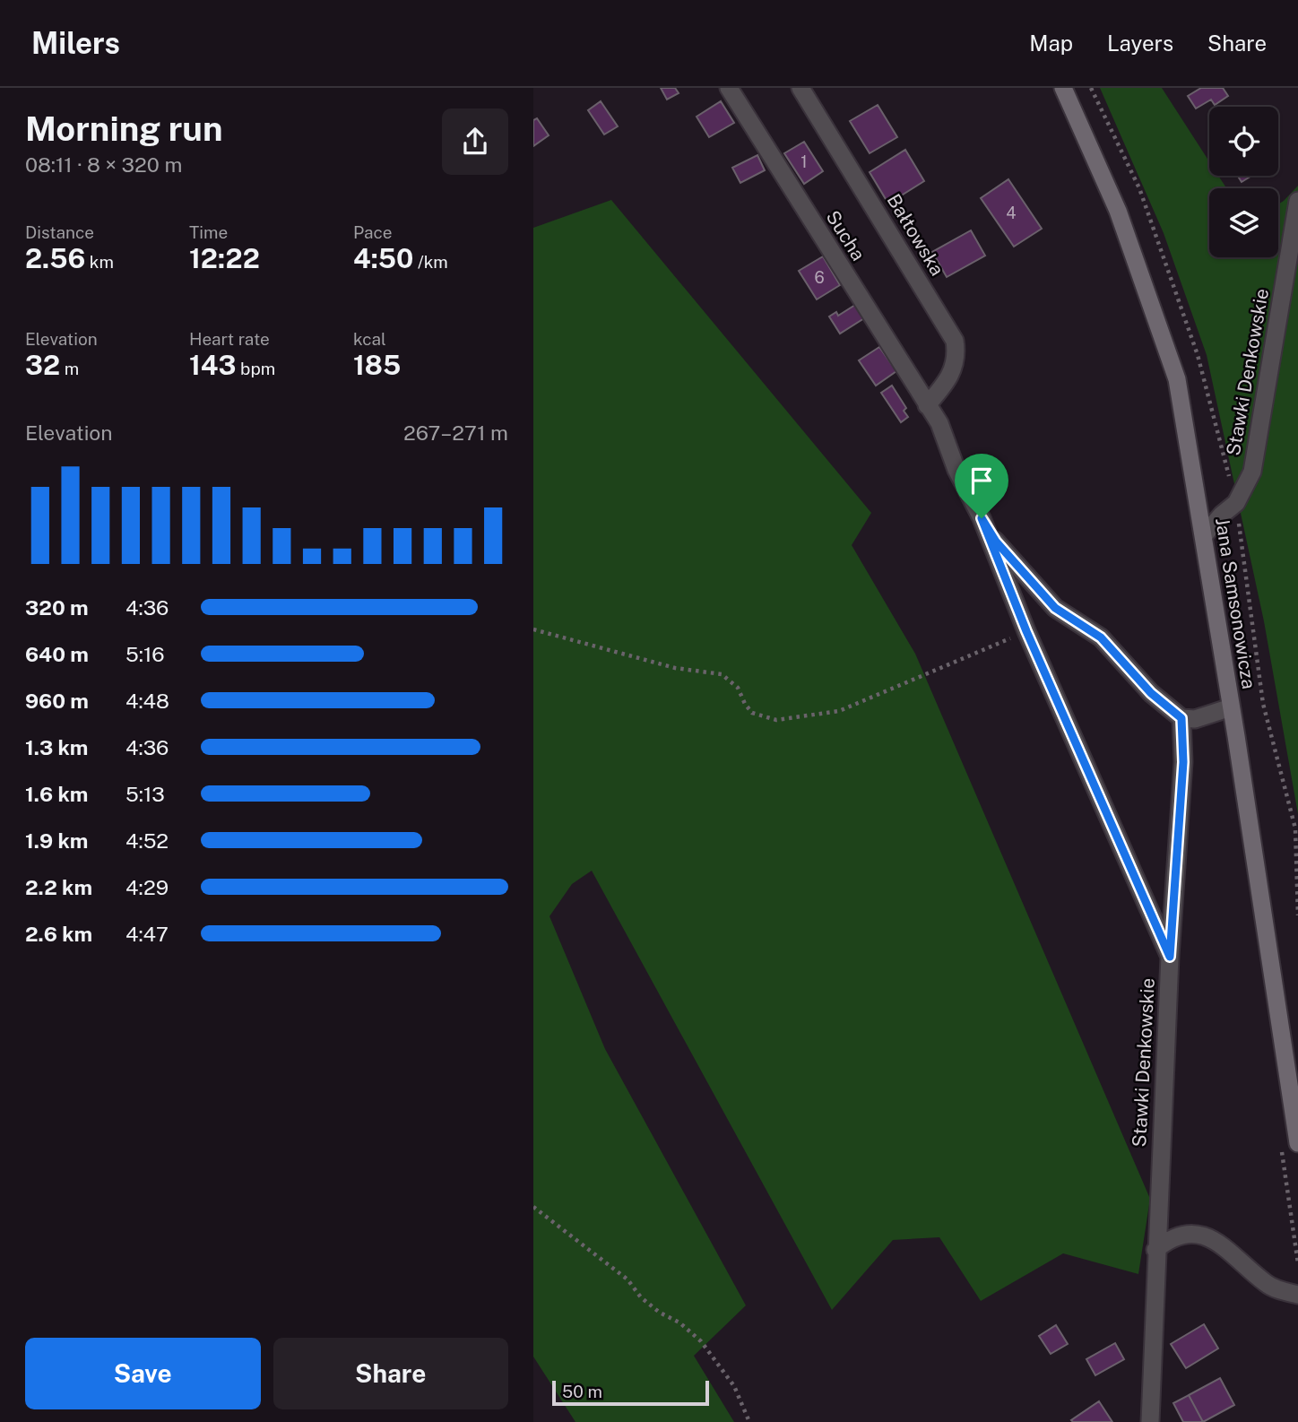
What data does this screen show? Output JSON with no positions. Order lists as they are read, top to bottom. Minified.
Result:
{"streets":{"main road":["Jana Samsonowicza"],"street":["Bałtowska","Sucha","Stawki Denkowskie"]},"crossings":[["Bałtowska","Sucha"],["Stawki Denkowskie","Jana Samsonowicza"]],"house_numbers":["1","4","6"],"scale_bar":"50 m","page":{"header":"Milers","nav":["Map","Layers","Share"],"heading":["Morning run","08:11 · 8 × 320 m"],"stats":[["Distance","2.56 km"],["Time","12:22"],["Pace","4:50 /km"],["Elevation","32 m"],["Heart rate","143 bpm"],["kcal","185"]],"chart":["Elevation","267–271 m"],"list":[{"name":"320 m","note":"4:36"},{"name":"640 m","note":"5:16"},{"name":"960 m","note":"4:48"},{"name":"1.3 km","note":"4:36"},{"name":"1.6 km","note":"5:13"},{"name":"1.9 km","note":"4:52"},{"name":"2.2 km","note":"4:29"},{"name":"2.6 km","note":"4:47"}],"buttons":["Save","Share"],"scale":"50 m"}}
